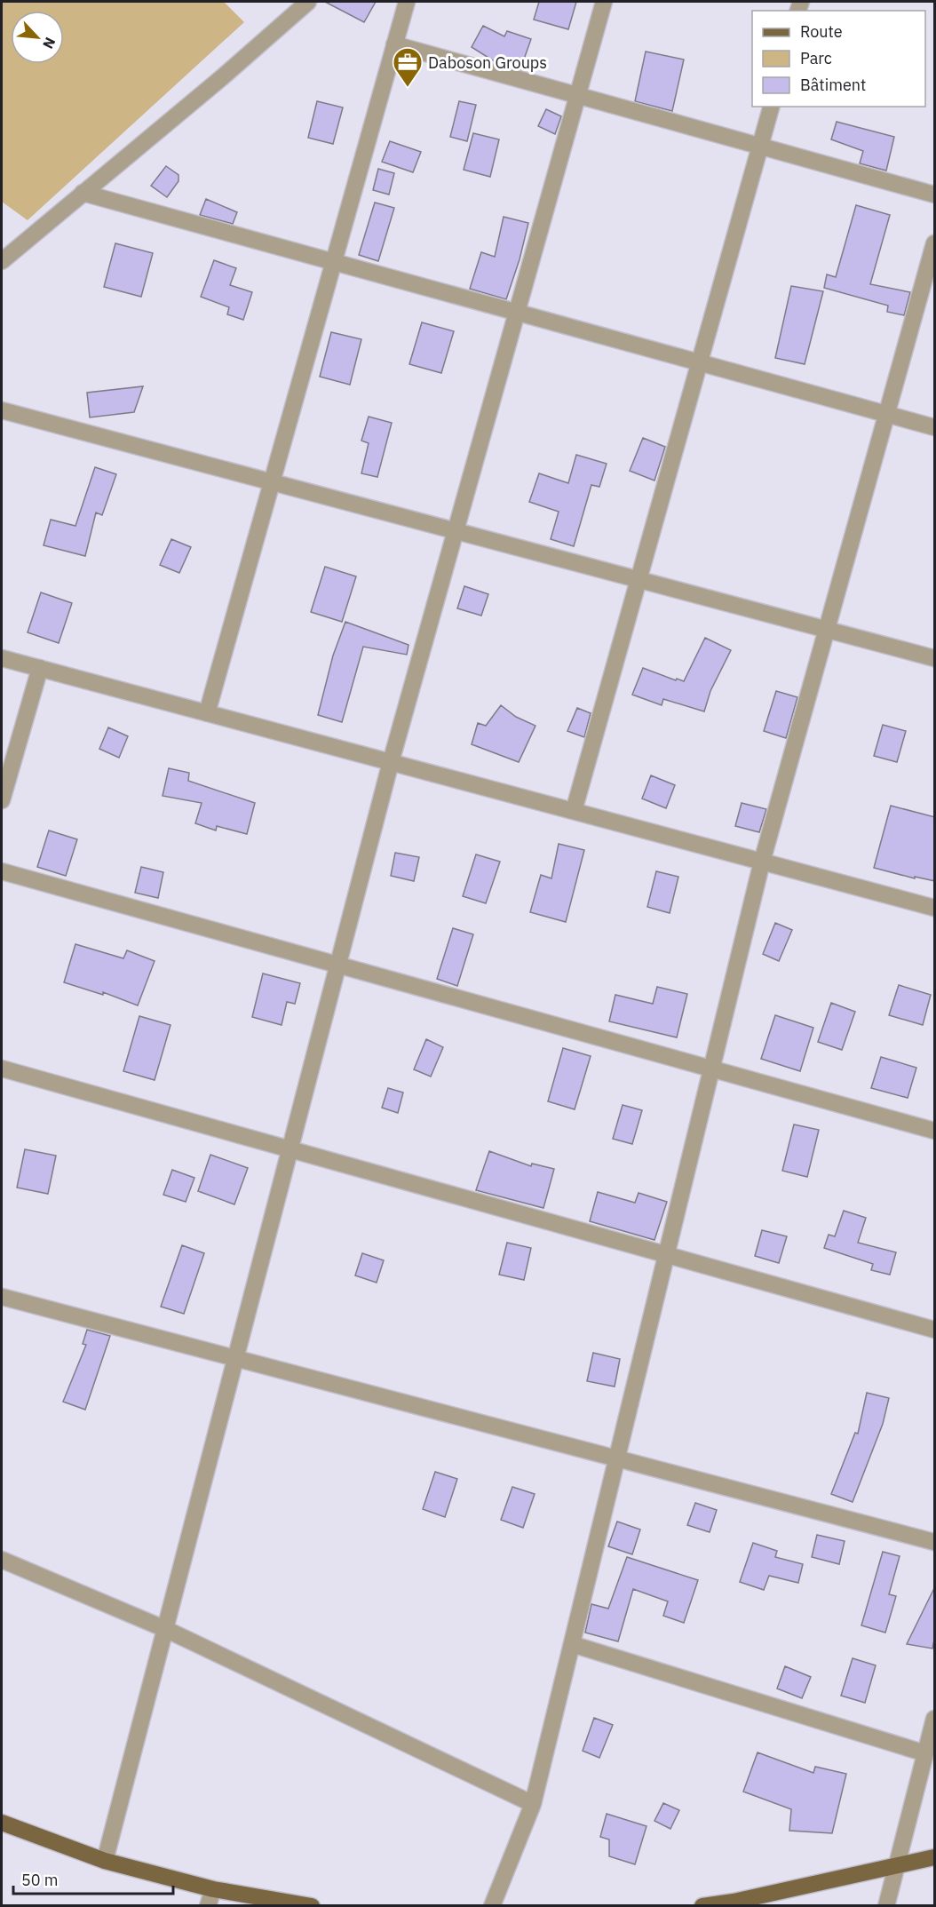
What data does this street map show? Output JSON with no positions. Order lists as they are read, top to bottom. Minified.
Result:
{"places":{"office":["Daboson Groups"]},"legend":["Route","Parc","Bâtiment"],"scale_bar":"50 m","north":"bottom right"}
